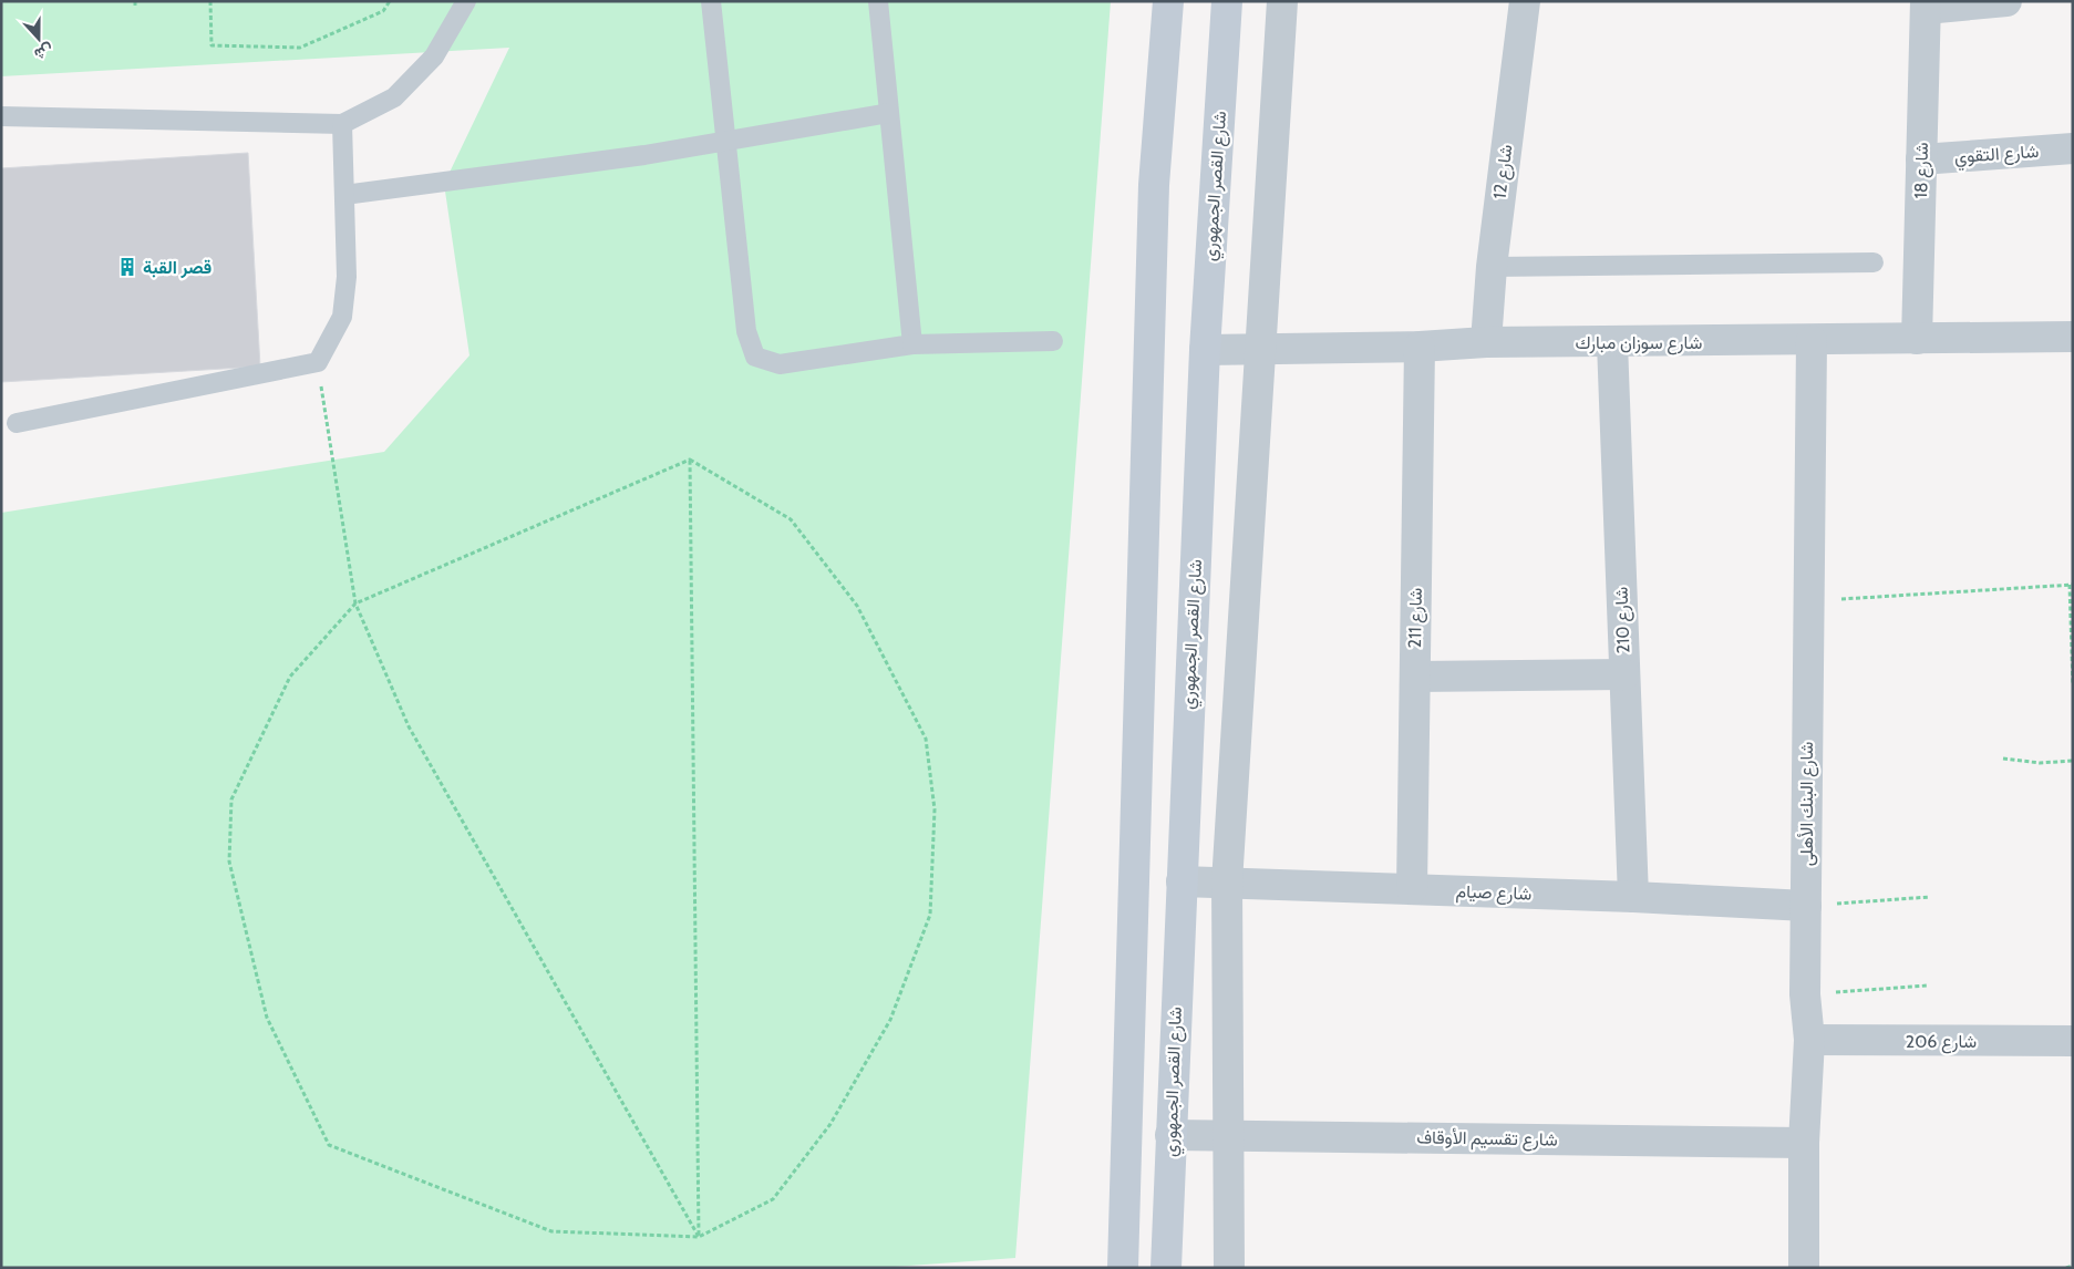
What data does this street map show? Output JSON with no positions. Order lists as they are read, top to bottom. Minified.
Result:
{"streets":{"main road":["شارع القصر الجمهوري"],"street":["شارع التقوي","شارع 18","شارع 12","شارع سوزان مبارك","شارع 211","شارع 210","شارع البنك الأهلى","شارع صيام","شارع 206","شارع تقسيم الأوقاف"]},"crossings":[["شارع التقوي","شارع 18"],["شارع 18","شارع سوزان مبارك"],["شارع 12","شارع سوزان مبارك"],["شارع القصر الجمهوري","شارع سوزان مبارك"],["شارع القصر الجمهوري","شارع صيام"],["شارع القصر الجمهوري","شارع تقسيم الأوقاف"],["شارع سوزان مبارك","شارع 211"],["شارع سوزان مبارك","شارع 210"],["شارع سوزان مبارك","شارع البنك الأهلى"],["شارع 211","شارع صيام"],["شارع 210","شارع صيام"],["شارع البنك الأهلى","شارع صيام"],["شارع البنك الأهلى","شارع 206"],["شارع البنك الأهلى","شارع تقسيم الأوقاف"]],"places":{"building":["قصر القبة"]},"north":"bottom"}
